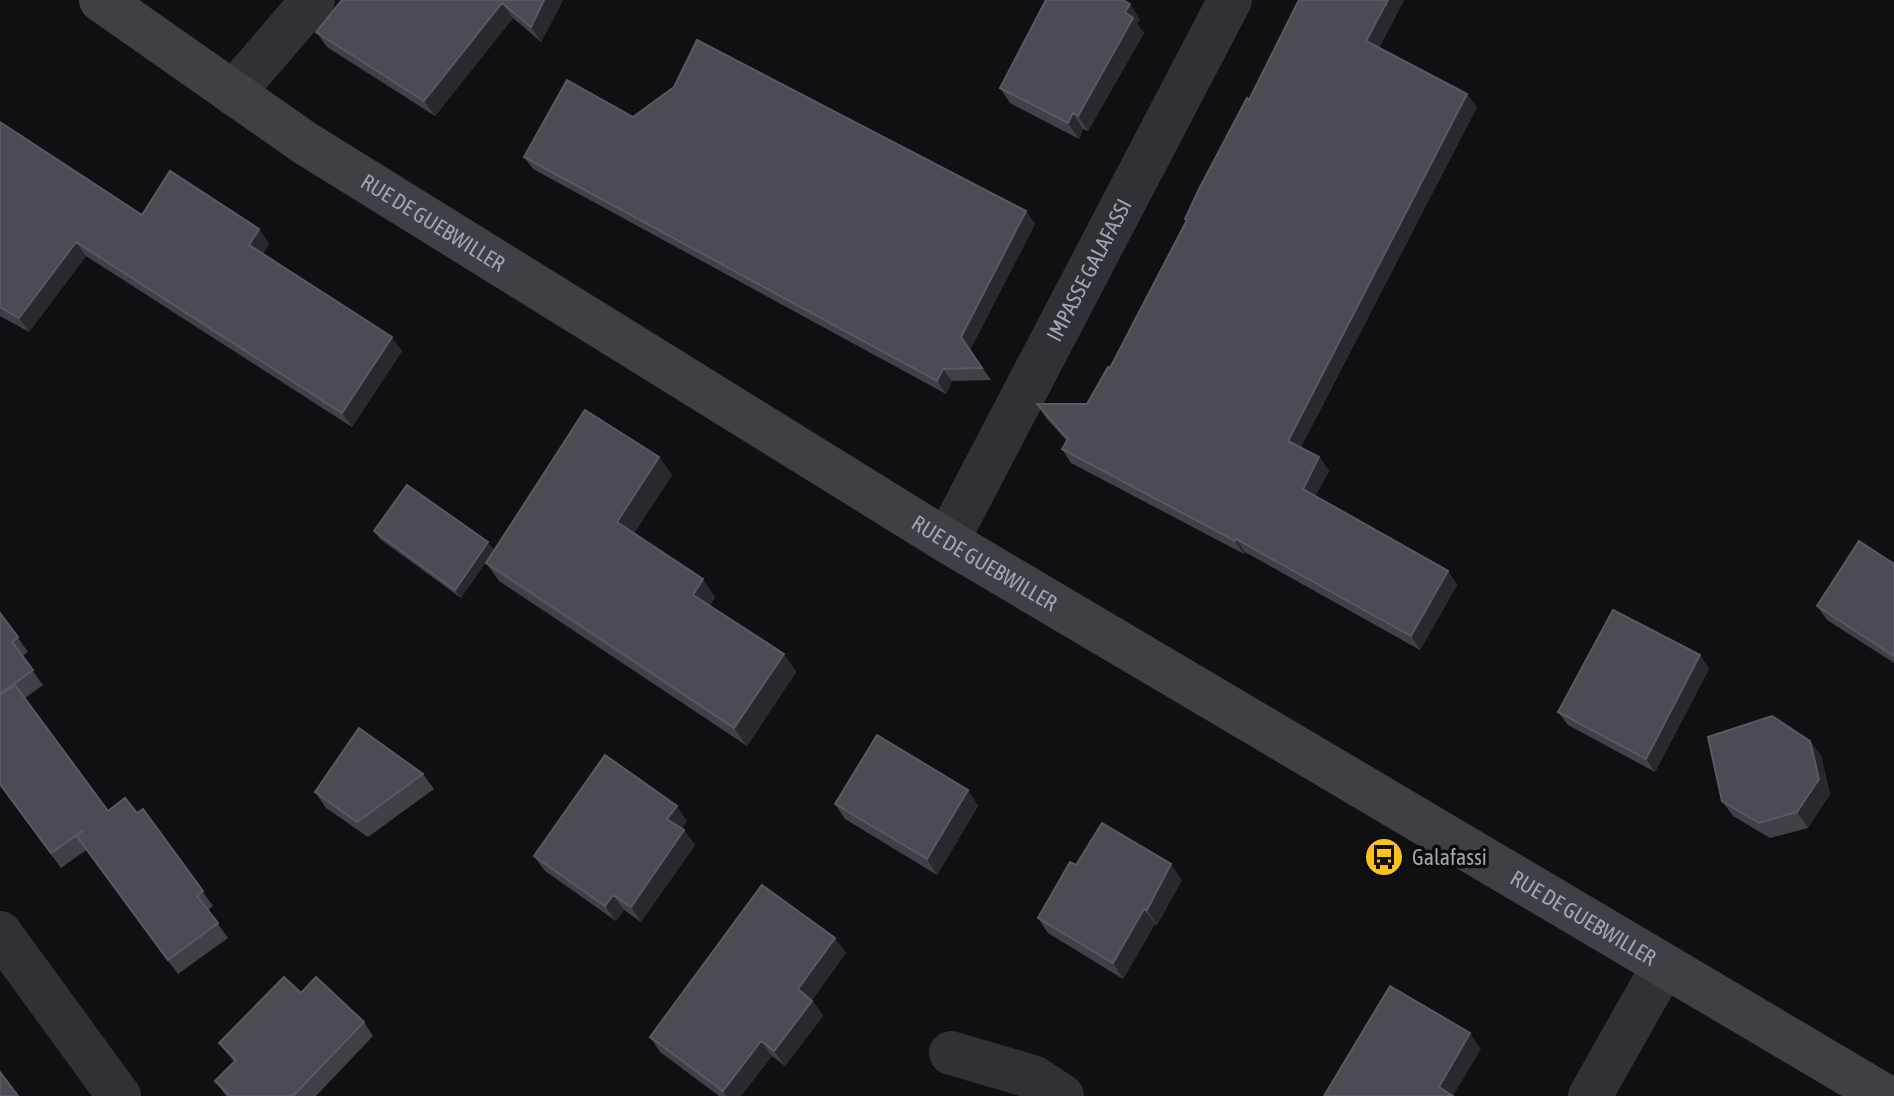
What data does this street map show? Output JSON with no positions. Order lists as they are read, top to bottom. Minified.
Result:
{"streets":{"main road":["RUE DE GUEBWILLER"],"street":["IMPASSE GALAFASSI"]},"crossings":[["RUE DE GUEBWILLER","IMPASSE GALAFASSI"]],"places":{"bus stop":["Galafassi"]}}
